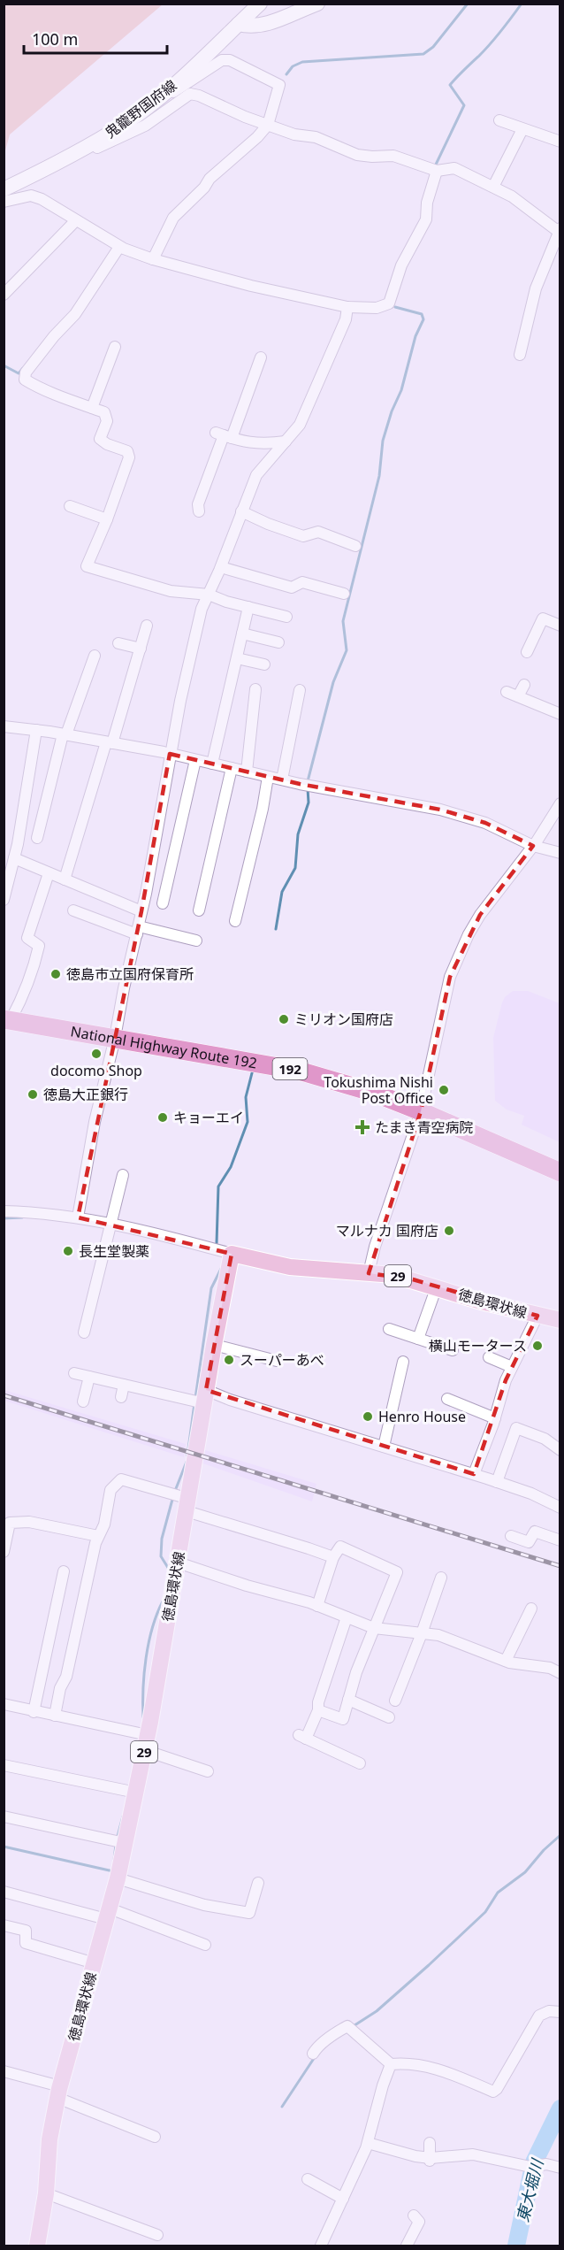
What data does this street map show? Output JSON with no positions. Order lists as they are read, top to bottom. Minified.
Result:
{"streets":{"highway":["National Highway Route 192","192"],"main road":["鬼籠野国府線","29","徳島環状線"]},"water":["東大堀川"],"places":{"other":["徳島市立国府保育所","ミリオン国府店","docomo Shop","Tokushima Nishi Post Office","徳島大正銀行","キョーエイ","マルナカ 国府店","長生堂製薬","横山モータース","スーパーあべ","Henro House"],"health":["たまき青空病院"]},"scale_bar":"100 m"}
